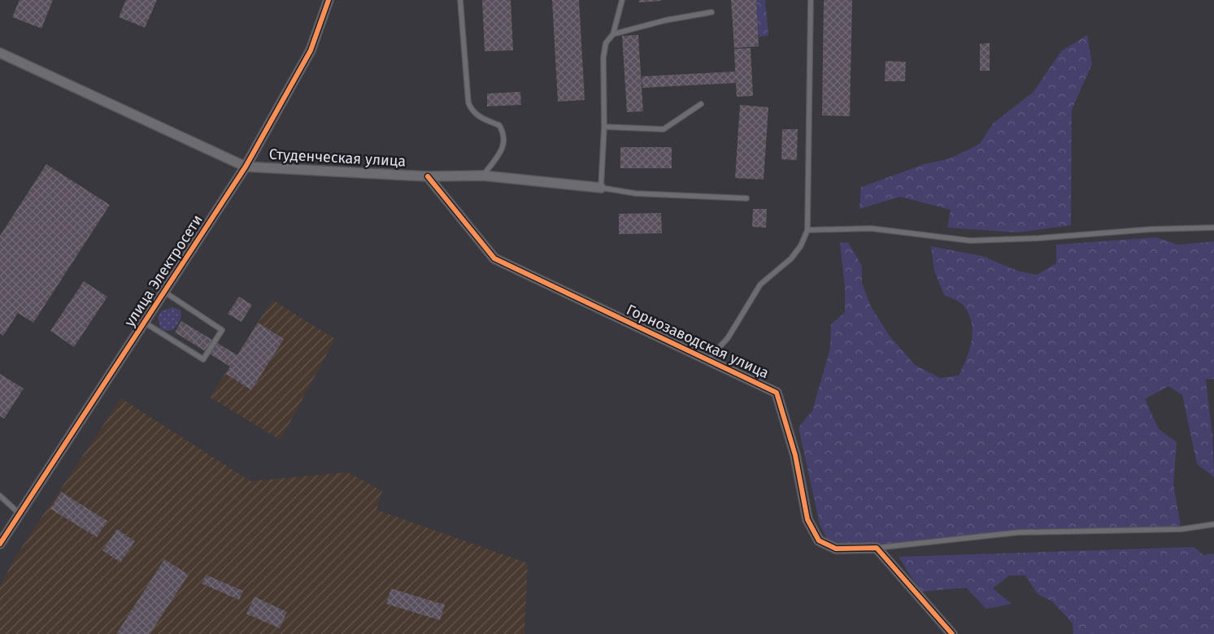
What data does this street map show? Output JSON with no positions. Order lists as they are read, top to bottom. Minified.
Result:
{"streets":{"street":["Студенческая улица","улица Электросети","Горнозаводская улица"]},"crossings":[["Студенческая улица","улица Электросети"],["Студенческая улица","Горнозаводская улица"]]}
